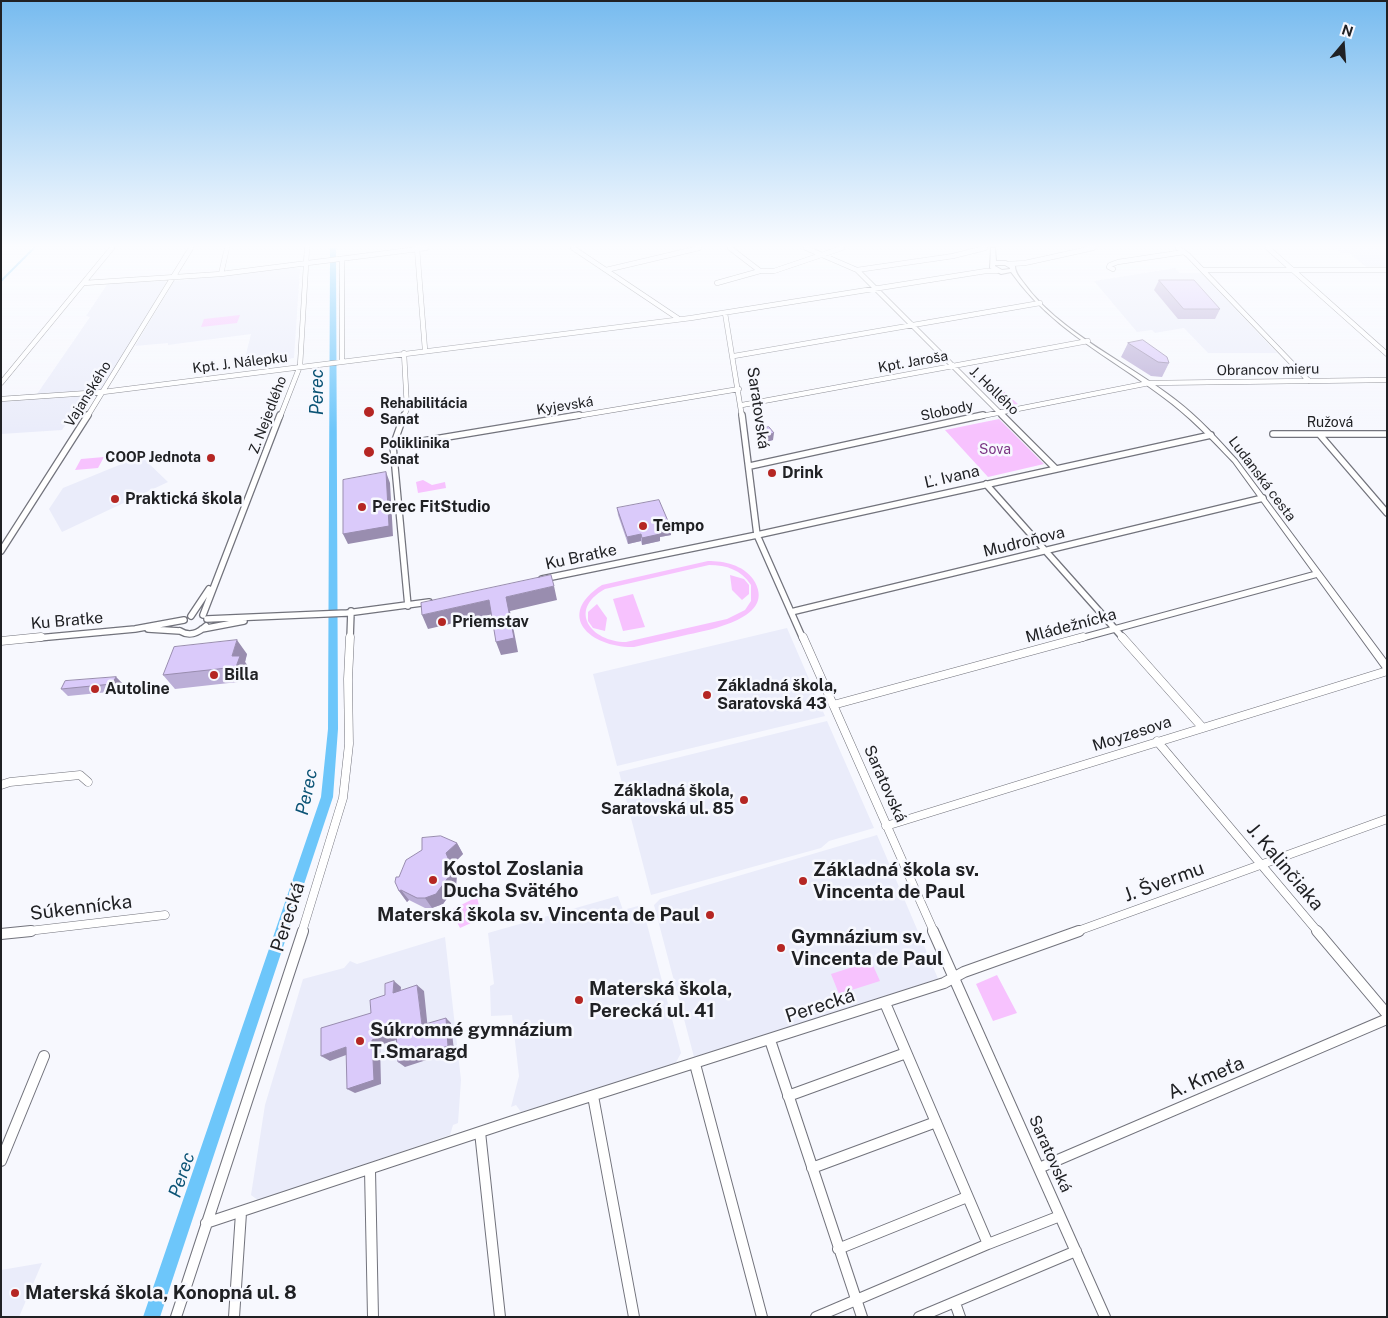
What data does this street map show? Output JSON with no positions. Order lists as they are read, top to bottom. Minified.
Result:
{"streets":{"street":["Kpt. Jaroša","Kpt. J. Nálepku","Obrancov mieru","J. Hollého","Vajanského","Kyjevská","Saratovská","Slobody","Z. Nejedlého","Ružová","Ľ. Ivana","Ludanská cesta","Mudroňova","Ku Bratke","Mládežnícka","Moyzesova","J. Kalinčiaka","J. Švermu","Súkennícka","Perecká","A. Kmeťa"]},"crossings":[["Kpt. Jaroša","J. Hollého"],["Kpt. Jaroša","Saratovská"],["Kpt. Jaroša","Ludanská cesta"],["Kpt. J. Nálepku","Vajanského"],["Kpt. J. Nálepku","Saratovská"],["Kpt. J. Nálepku","Z. Nejedlého"],["Obrancov mieru","Slobody"],["Obrancov mieru","Ludanská cesta"],["J. Hollého","Slobody"],["J. Hollého","Ľ. Ivana"],["Kyjevská","Saratovská"],["Saratovská","Slobody"],["Saratovská","Ľ. Ivana"],["Saratovská","Mudroňova"],["Saratovská","Ku Bratke"],["Saratovská","Mládežnícka"],["Saratovská","Moyzesova"],["Saratovská","J. Švermu"],["Saratovská","Perecká"],["Saratovská","A. Kmeťa"],["Slobody","Ludanská cesta"],["Z. Nejedlého","Ku Bratke"],["Ľ. Ivana","Ludanská cesta"],["Ľ. Ivana","Ku Bratke"],["Ludanská cesta","Mudroňova"],["Ludanská cesta","Mládežnícka"],["Ludanská cesta","Moyzesova"],["Moyzesova","J. Kalinčiaka"],["J. Kalinčiaka","J. Švermu"],["J. Švermu","Perecká"]],"water":["Perec"],"parks":["Sova"],"places":["Rehabilitácia Sanat","Poliklinika Sanat","COOP Jednota","Drink","Praktická škola","Perec FitStudio","Tempo","Priemstav","Billa","Autoline","Základná škola, Saratovská 43","Základná škola, Saratovská ul. 85","Kostol Zoslania Ducha Svätého","Základná škola sv. Vincenta de Paul","Materská škola sv. Vincenta de Paul","Gymnázium sv. Vincenta de Paul","Materská škola, Perecká ul. 41","Súkromné gymnázium T.Smaragd","Materská škola, Konopná ul. 8"],"north":"top"}
